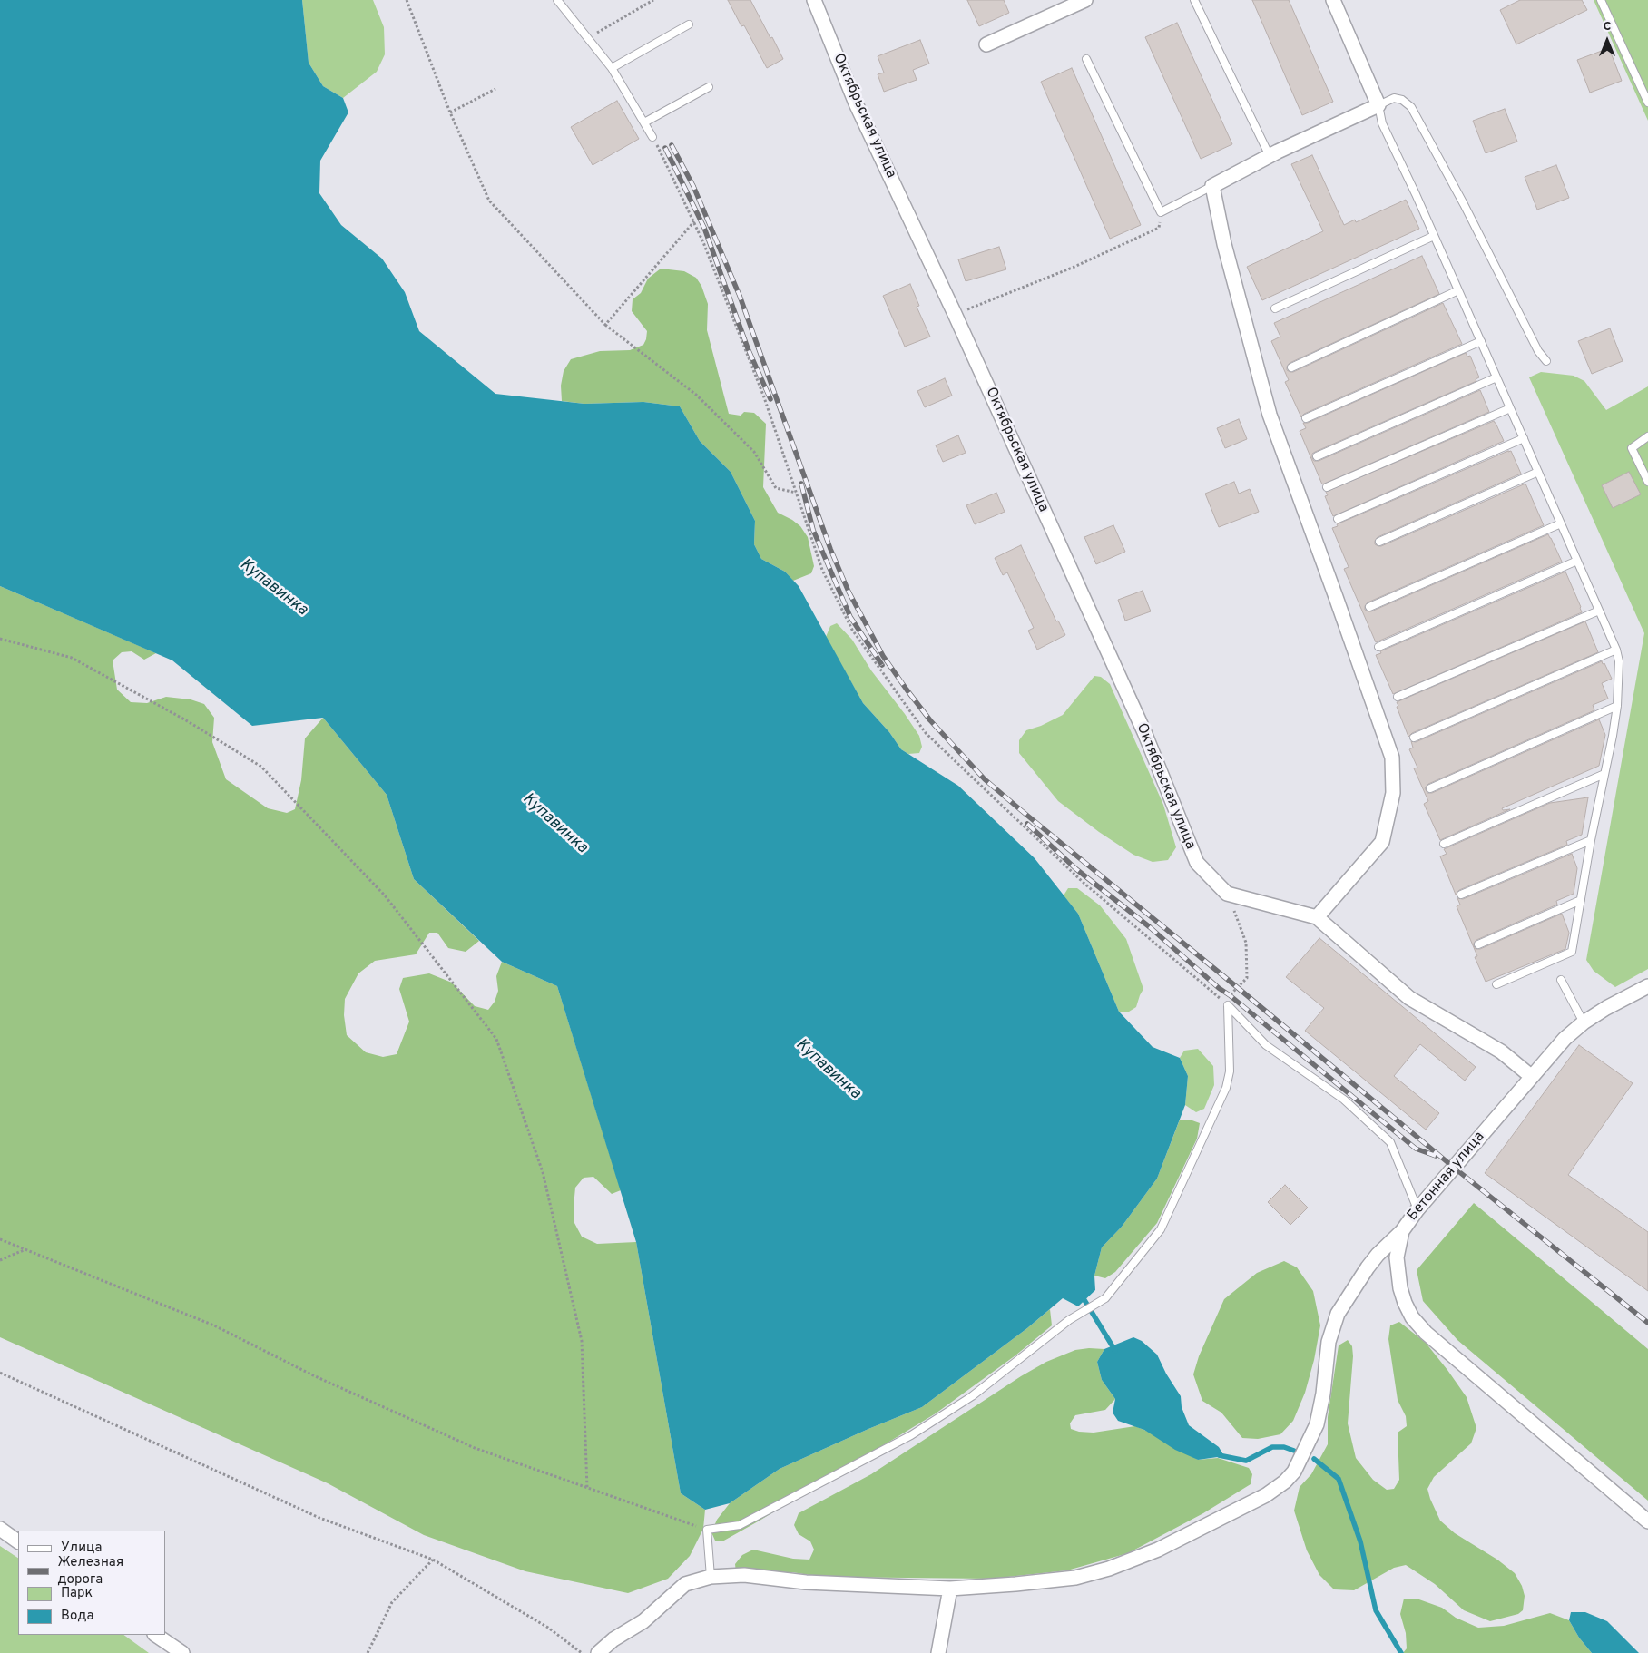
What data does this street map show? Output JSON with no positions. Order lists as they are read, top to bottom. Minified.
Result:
{"streets":{"street":["Октябрьская улица","Бетонная улица"]},"water":["Купавинка"],"legend":["Улица","Железная дорога","Парк","Вода"],"north":"top"}
